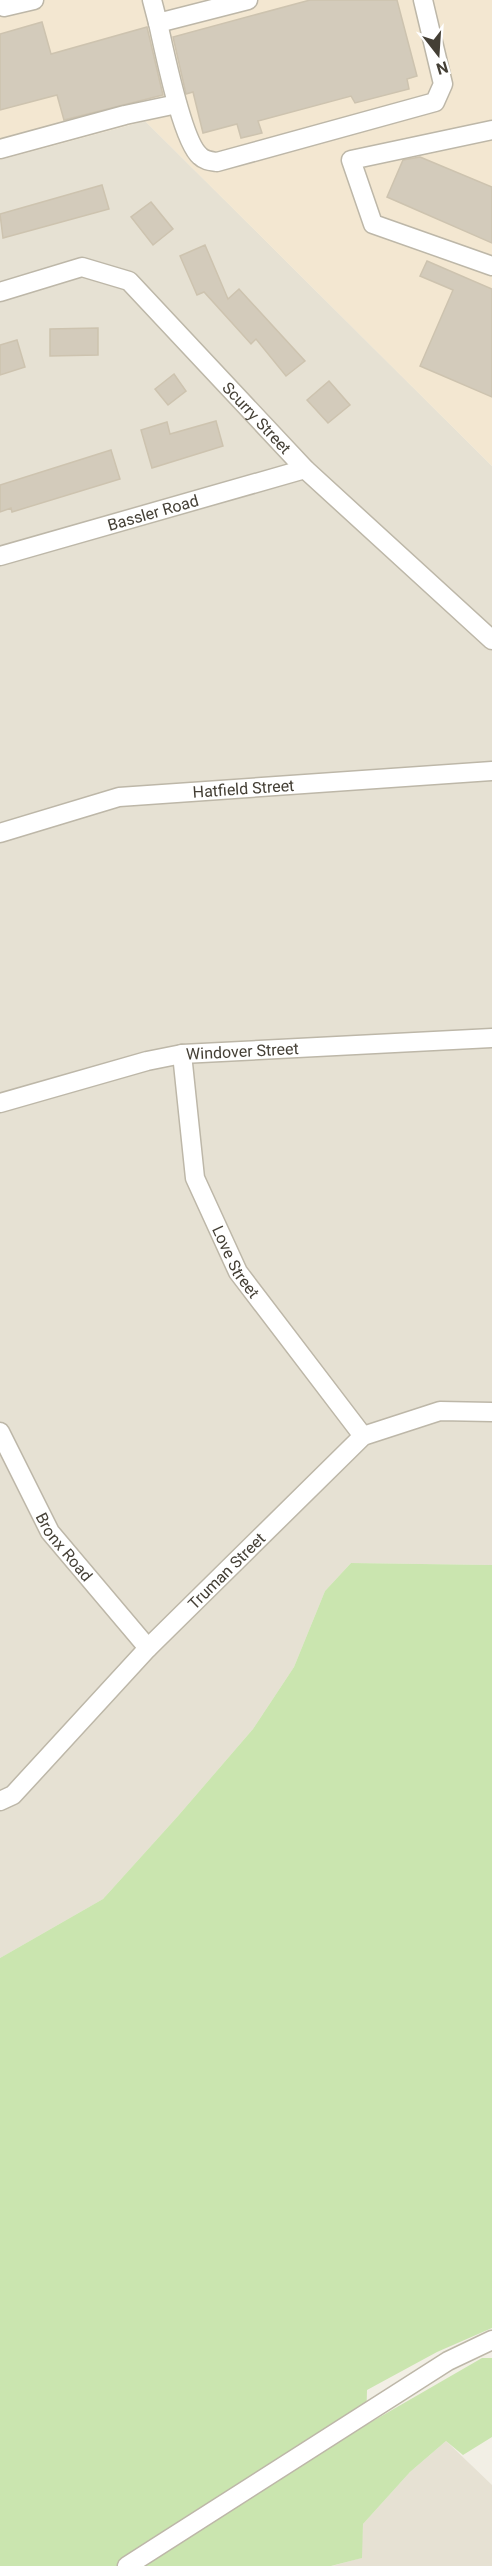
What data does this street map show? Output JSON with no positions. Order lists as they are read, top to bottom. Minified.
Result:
{"streets":{"street":["Scurry Street","Bassler Road","Hatfield Street","Windover Street","Love Street","Bronx Road","Truman Street"]},"crossings":[["Scurry Street","Bassler Road"],["Windover Street","Love Street"],["Love Street","Truman Street"],["Bronx Road","Truman Street"]],"north":"bottom"}
